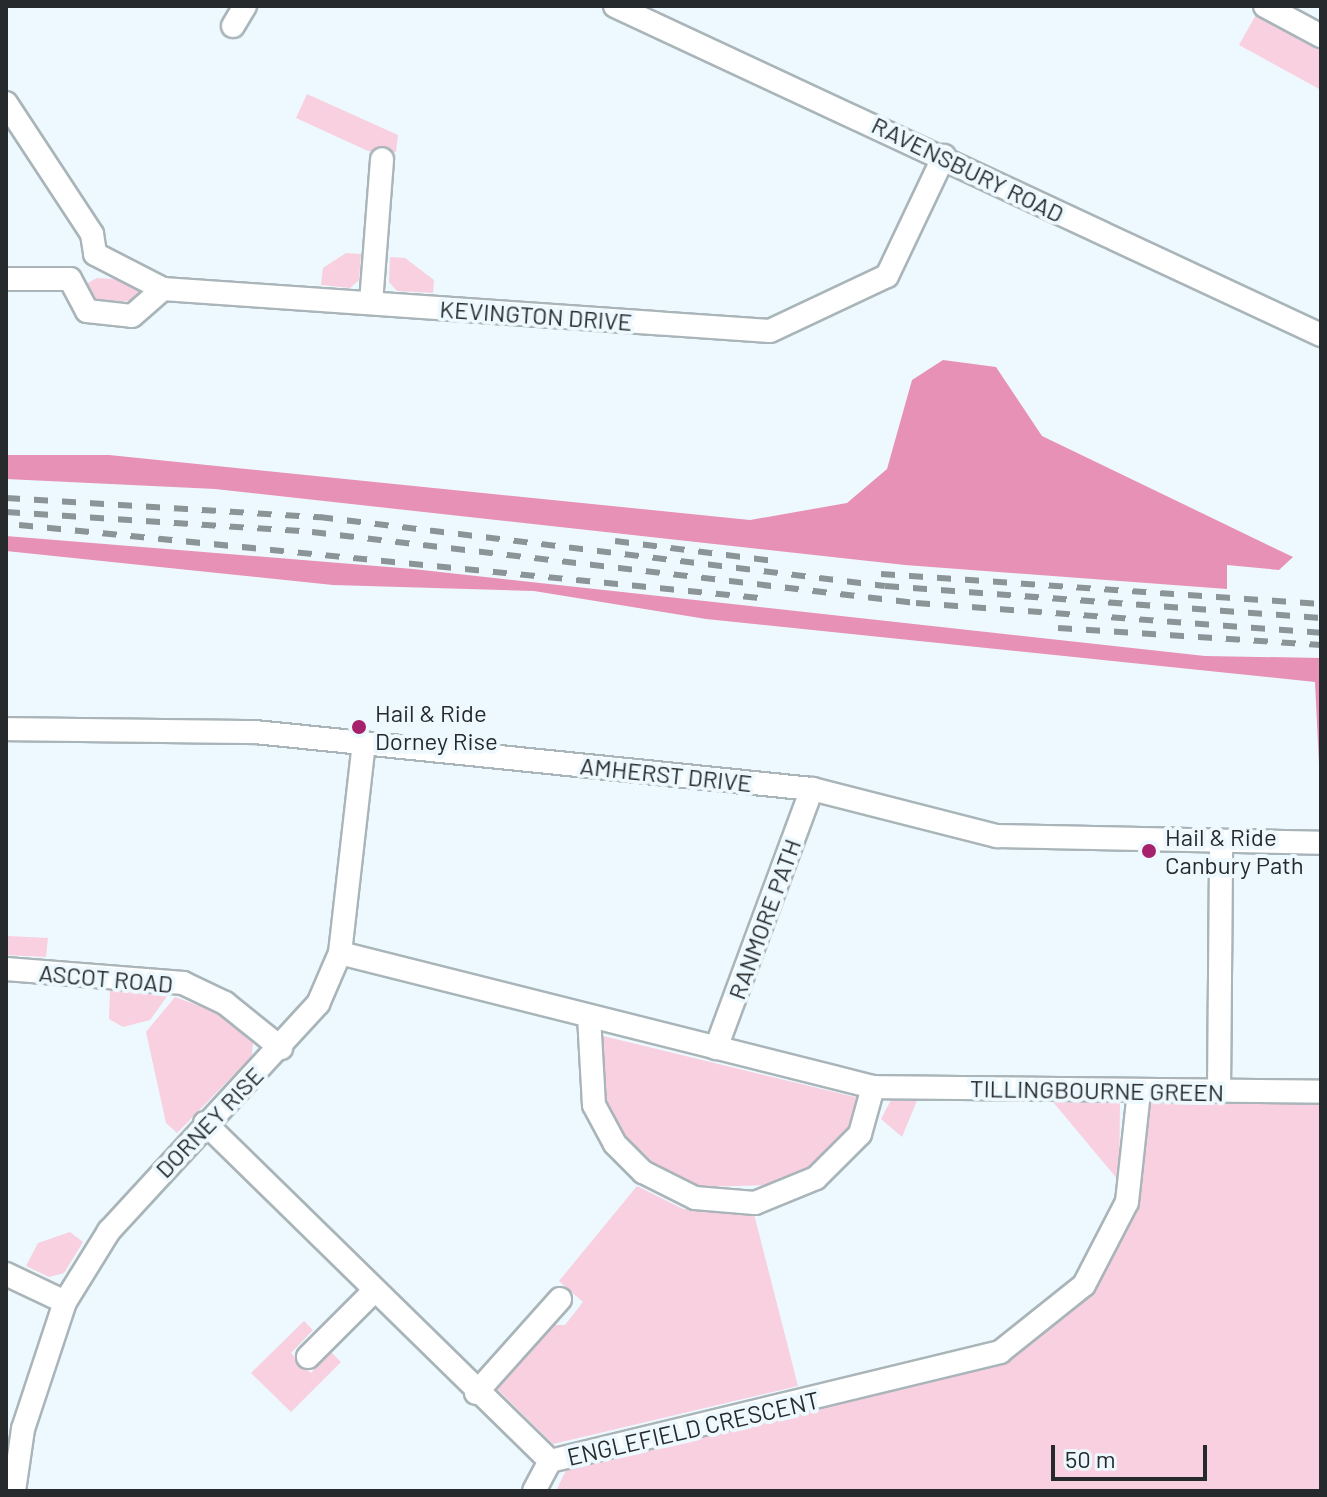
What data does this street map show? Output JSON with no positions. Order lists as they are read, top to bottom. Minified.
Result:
{"streets":{"street":["RAVENSBURY ROAD","KEVINGTON DRIVE","AMHERST DRIVE","RANMORE PATH","ASCOT ROAD","TILLINGBOURNE GREEN","DORNEY RISE","ENGLEFIELD CRESCENT"]},"crossings":[["RAVENSBURY ROAD","KEVINGTON DRIVE"],["AMHERST DRIVE","RANMORE PATH"],["AMHERST DRIVE","DORNEY RISE"],["RANMORE PATH","TILLINGBOURNE GREEN"],["ASCOT ROAD","DORNEY RISE"],["TILLINGBOURNE GREEN","DORNEY RISE"],["TILLINGBOURNE GREEN","ENGLEFIELD CRESCENT"],["DORNEY RISE","ENGLEFIELD CRESCENT"]],"places":["Hail & Ride Dorney Rise","Hail & Ride Canbury Path"],"scale_bar":"50 m"}
